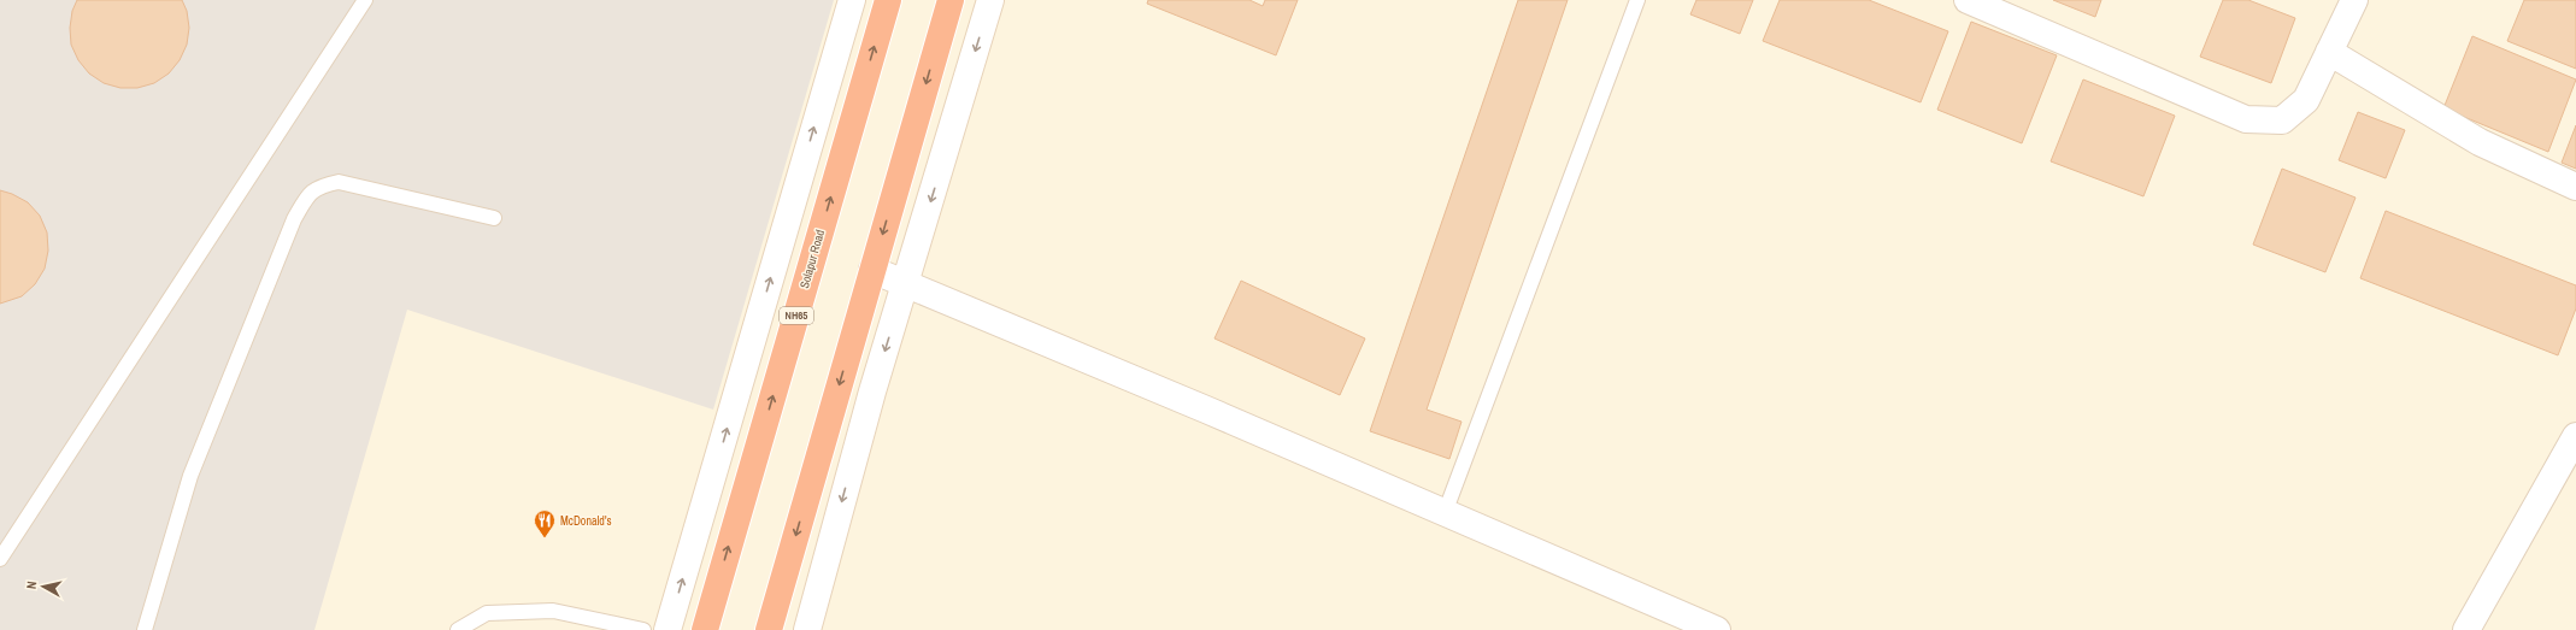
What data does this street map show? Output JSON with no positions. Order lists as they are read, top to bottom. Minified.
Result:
{"streets":{"highway":["Solapur Road","NH65"]},"places":{"restaurant":["McDonald's"]},"north":"left"}
